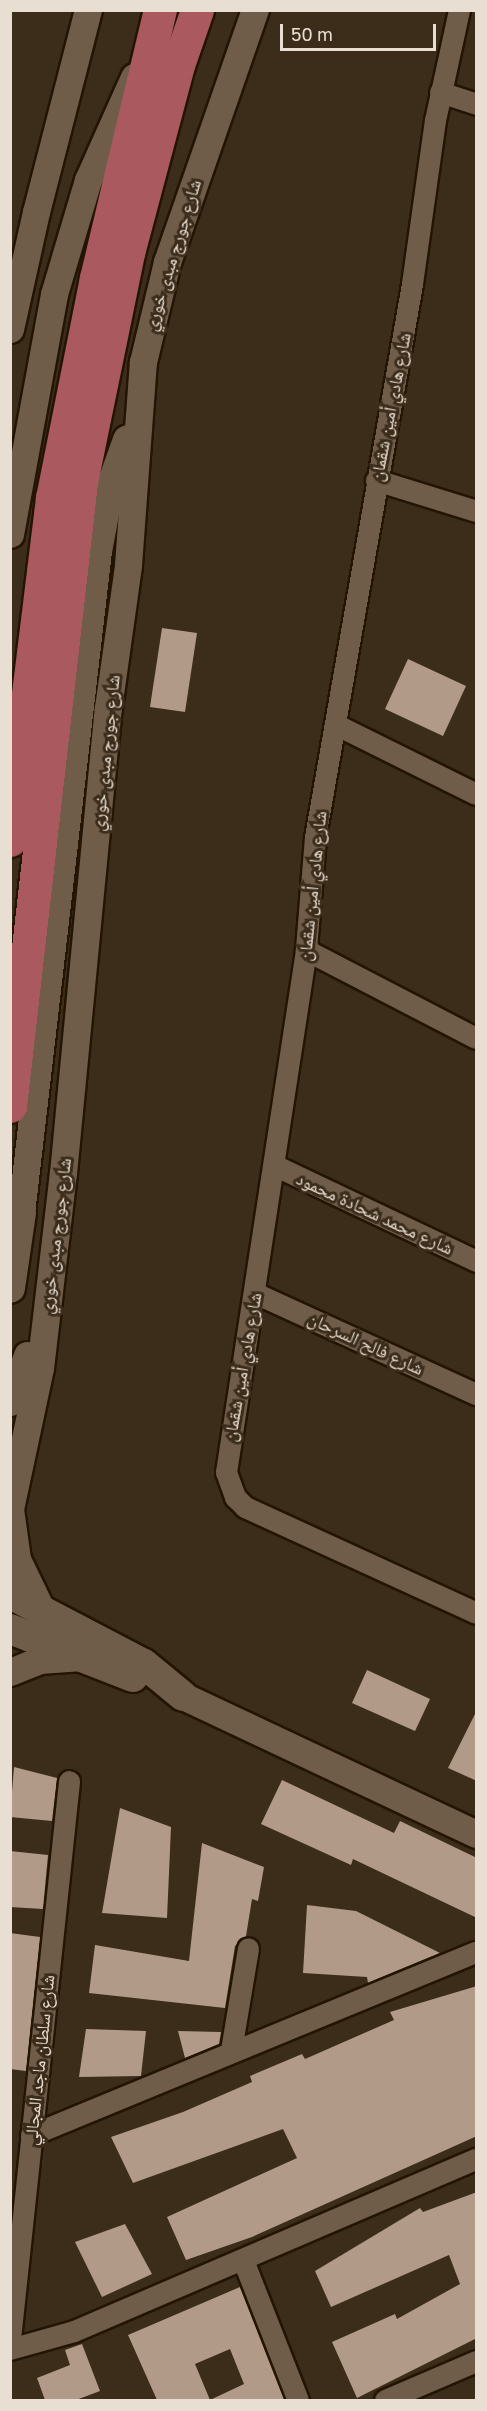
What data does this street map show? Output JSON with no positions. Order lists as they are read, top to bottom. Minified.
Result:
{"streets":{"street":["شارع جورج مبدى خوري","شارع هادي أمين شقمان","شارع محمد شحادة محمود","شارع فالح السرحان","شارع سلطان ماجد المجالي"]},"crossings":[["شارع هادي أمين شقمان","شارع محمد شحادة محمود"],["شارع هادي أمين شقمان","شارع فالح السرحان"]],"scale_bar":"50 m"}
